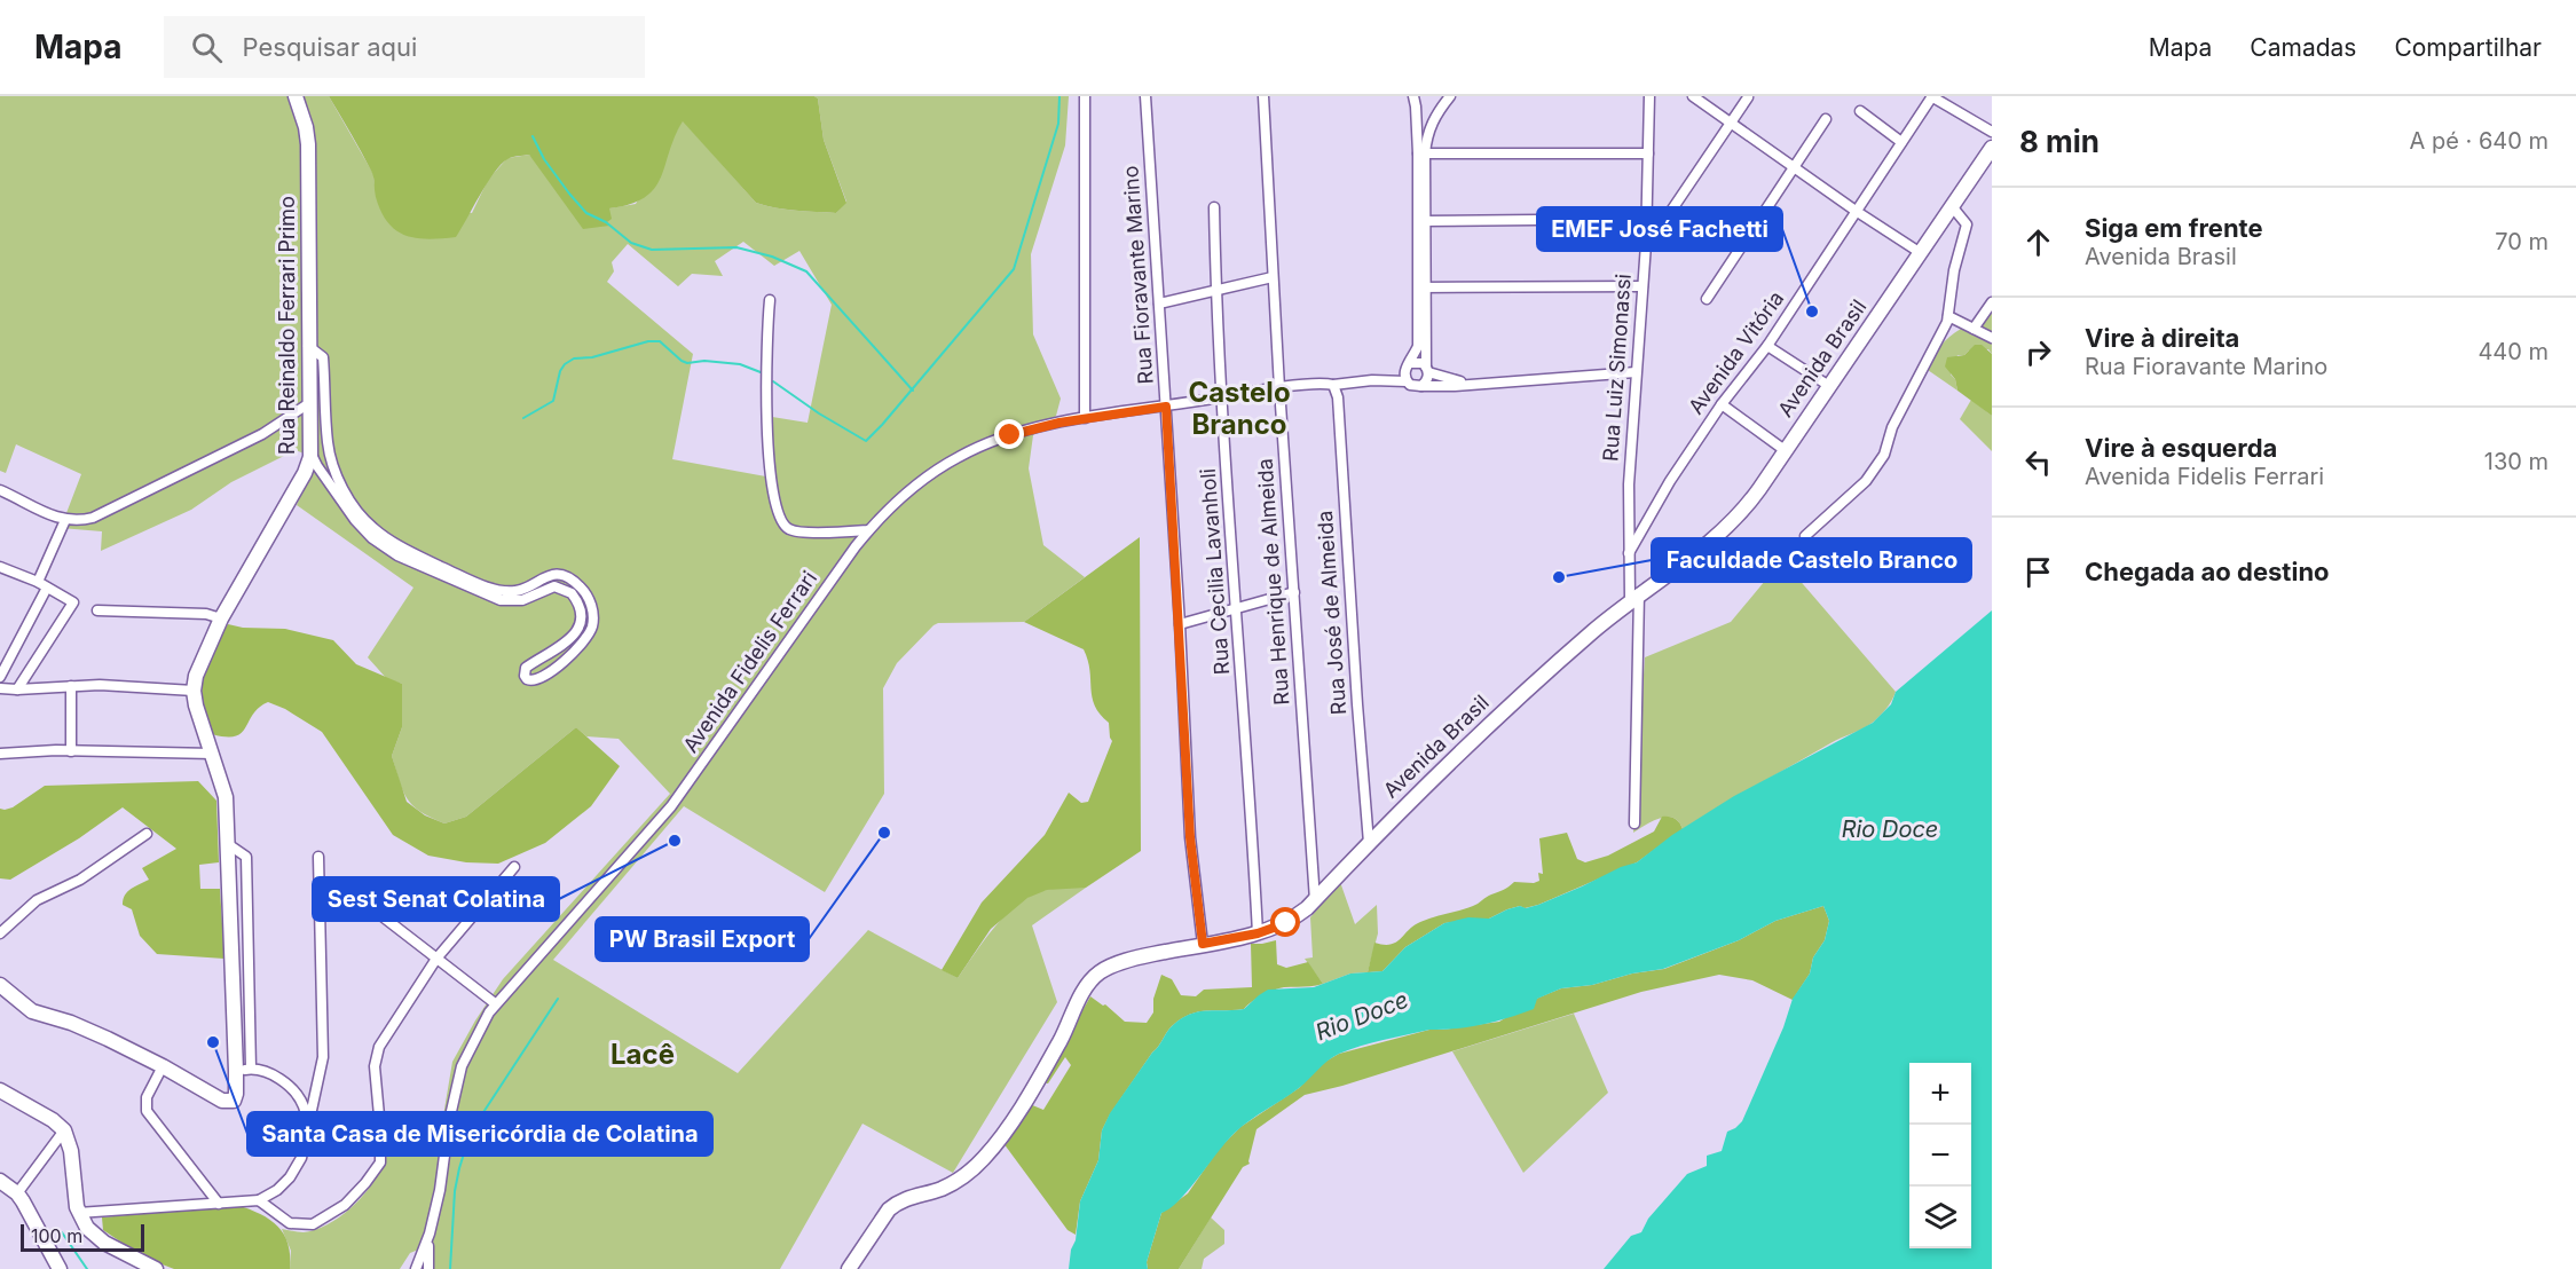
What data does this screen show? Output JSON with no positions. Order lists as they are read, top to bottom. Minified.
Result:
{"streets":{"main road":["Rua Reinaldo Ferrari Primo","Avenida Brasil"],"street":["Rua Fioravante Marino","Avenida Vitória","Rua Luiz Simonassi","Rua Cecilia Lavanholi","Rua Henrique de Almeida","Rua José de Almeida","Avenida Fidelis Ferrari"]},"crossings":[["Rua Fioravante Marino","Avenida Brasil"],["Rua Fioravante Marino","Avenida Fidelis Ferrari"],["Avenida Vitória","Rua Luiz Simonassi"],["Avenida Brasil","Rua Luiz Simonassi"],["Avenida Brasil","Rua Cecilia Lavanholi"],["Avenida Brasil","Rua Henrique de Almeida"],["Avenida Brasil","Rua José de Almeida"],["Rua Cecilia Lavanholi","Avenida Fidelis Ferrari"],["Rua Henrique de Almeida","Avenida Fidelis Ferrari"],["Rua José de Almeida","Avenida Fidelis Ferrari"]],"districts":["Castelo Branco","Lacê"],"water":["Rio Doce"],"places":["EMEF José Fachetti","Faculdade Castelo Branco","PW Brasil Export","Sest Senat Colatina","Santa Casa de Misericórdia de Colatina"],"scale_bar":"100 m","page":{"header":"Mapa","search":"Pesquisar aqui","nav":["Mapa","Camadas","Compartilhar"],"heading":["8 min","A pé · 640 m"],"list":[["Siga em frente","Avenida Brasil","70 m"],["Vire à direita","Rua Fioravante Marino","440 m"],["Vire à esquerda","Avenida Fidelis Ferrari","130 m"],"Chegada ao destino"],"map_buttons":["+","−"],"scale":"100 m"}}
